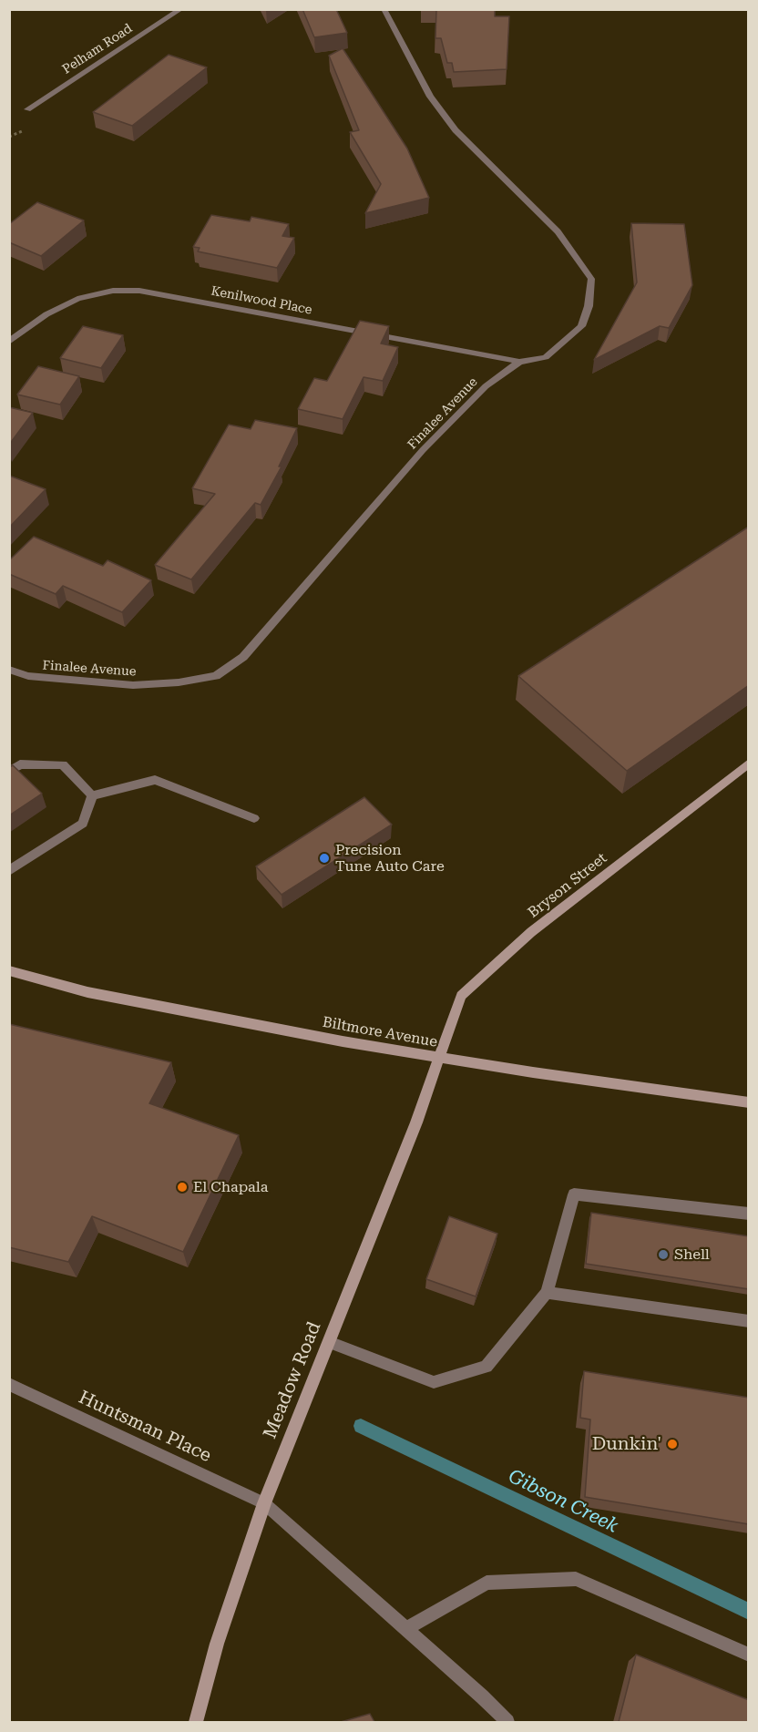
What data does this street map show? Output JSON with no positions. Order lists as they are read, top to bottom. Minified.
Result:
{"streets":{"main road":["Bryson Street","Biltmore Avenue","Meadow Road"],"street":["Pelham Road","Kenilwood Place","Finalee Avenue","Huntsman Place"]},"crossings":[["Kenilwood Place","Finalee Avenue"],["Bryson Street","Biltmore Avenue"],["Bryson Street","Meadow Road"],["Biltmore Avenue","Meadow Road"],["Meadow Road","Huntsman Place"]],"water":["Gibson Creek"],"places":["Precision Tune Auto Care","El Chapala","Shell","Dunkin'"]}
